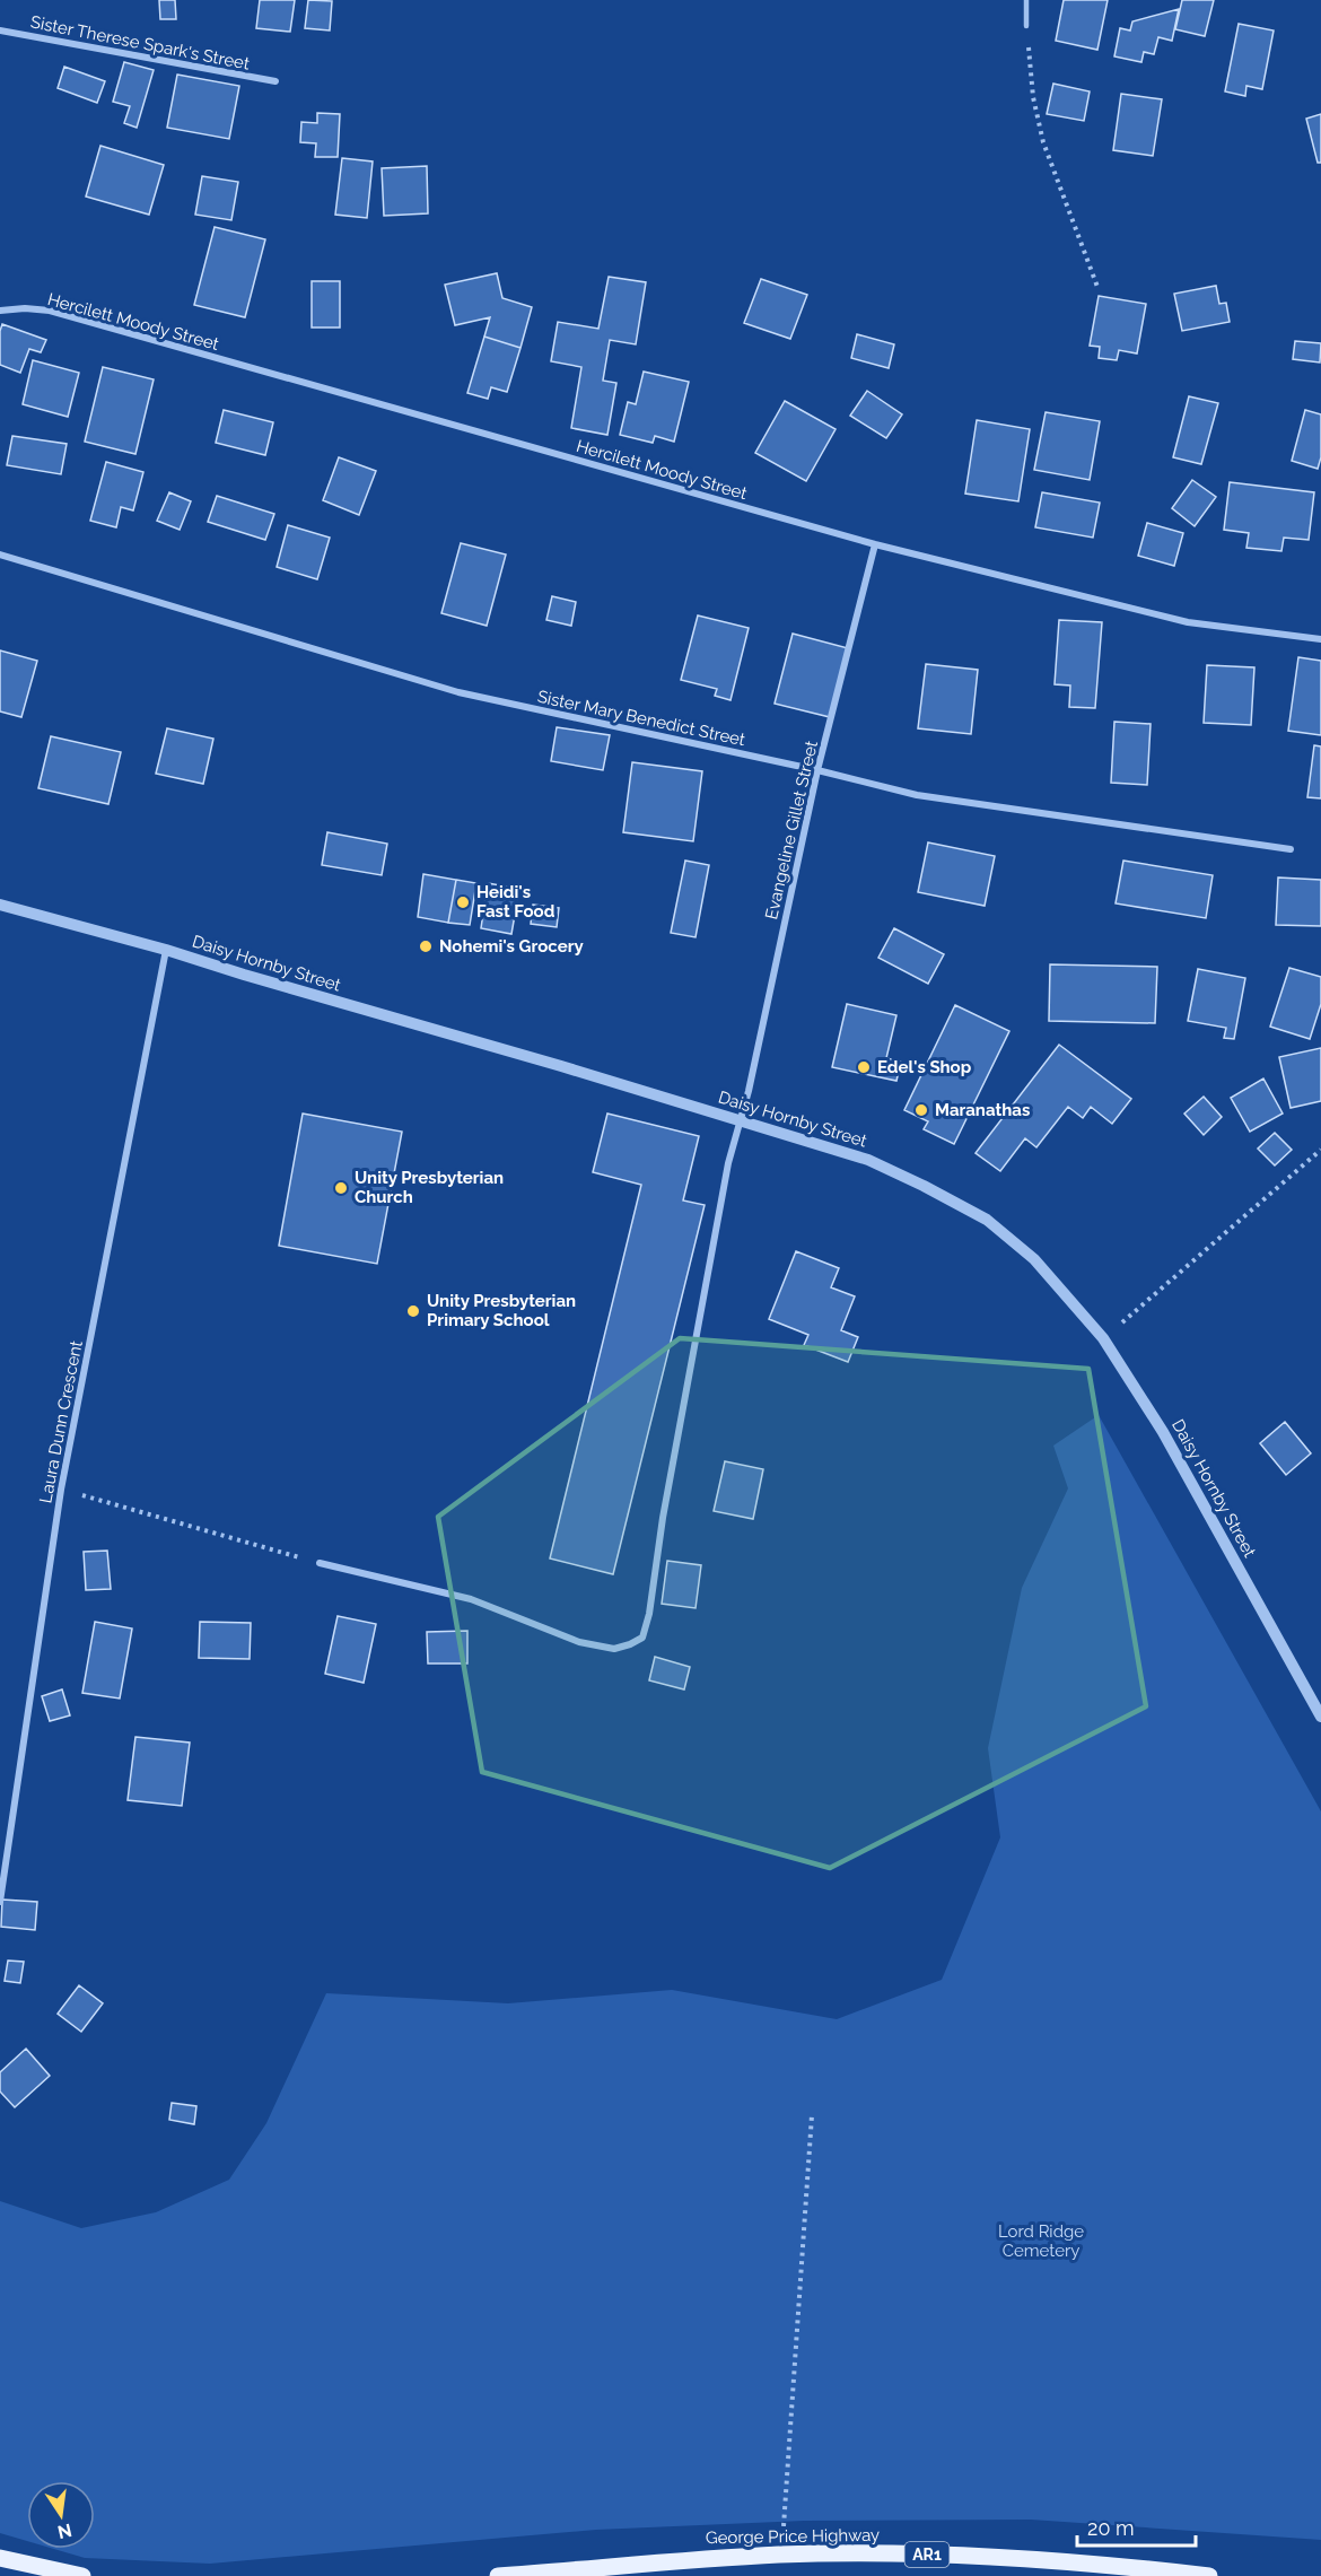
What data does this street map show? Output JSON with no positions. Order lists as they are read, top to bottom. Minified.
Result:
{"streets":{"main road":["George Price Highway","AR1"],"street":["Sister Therese Spark's Street","Hercilett Moody Street","Sister Mary Benedict Street","Evangeline Gillet Street","Daisy Hornby Street","Laura Dunn Crescent"]},"crossings":[["Hercilett Moody Street","Evangeline Gillet Street"],["Sister Mary Benedict Street","Evangeline Gillet Street"],["Evangeline Gillet Street","Daisy Hornby Street"],["Daisy Hornby Street","Laura Dunn Crescent"]],"parks":["Lord Ridge Cemetery"],"places":["Heidi's Fast Food","Nohemi's Grocery","Edel's Shop","Maranathas","Unity Presbyterian Church","Unity Presbyterian Primary School"],"scale_bar":"20 m","north":"bottom"}
